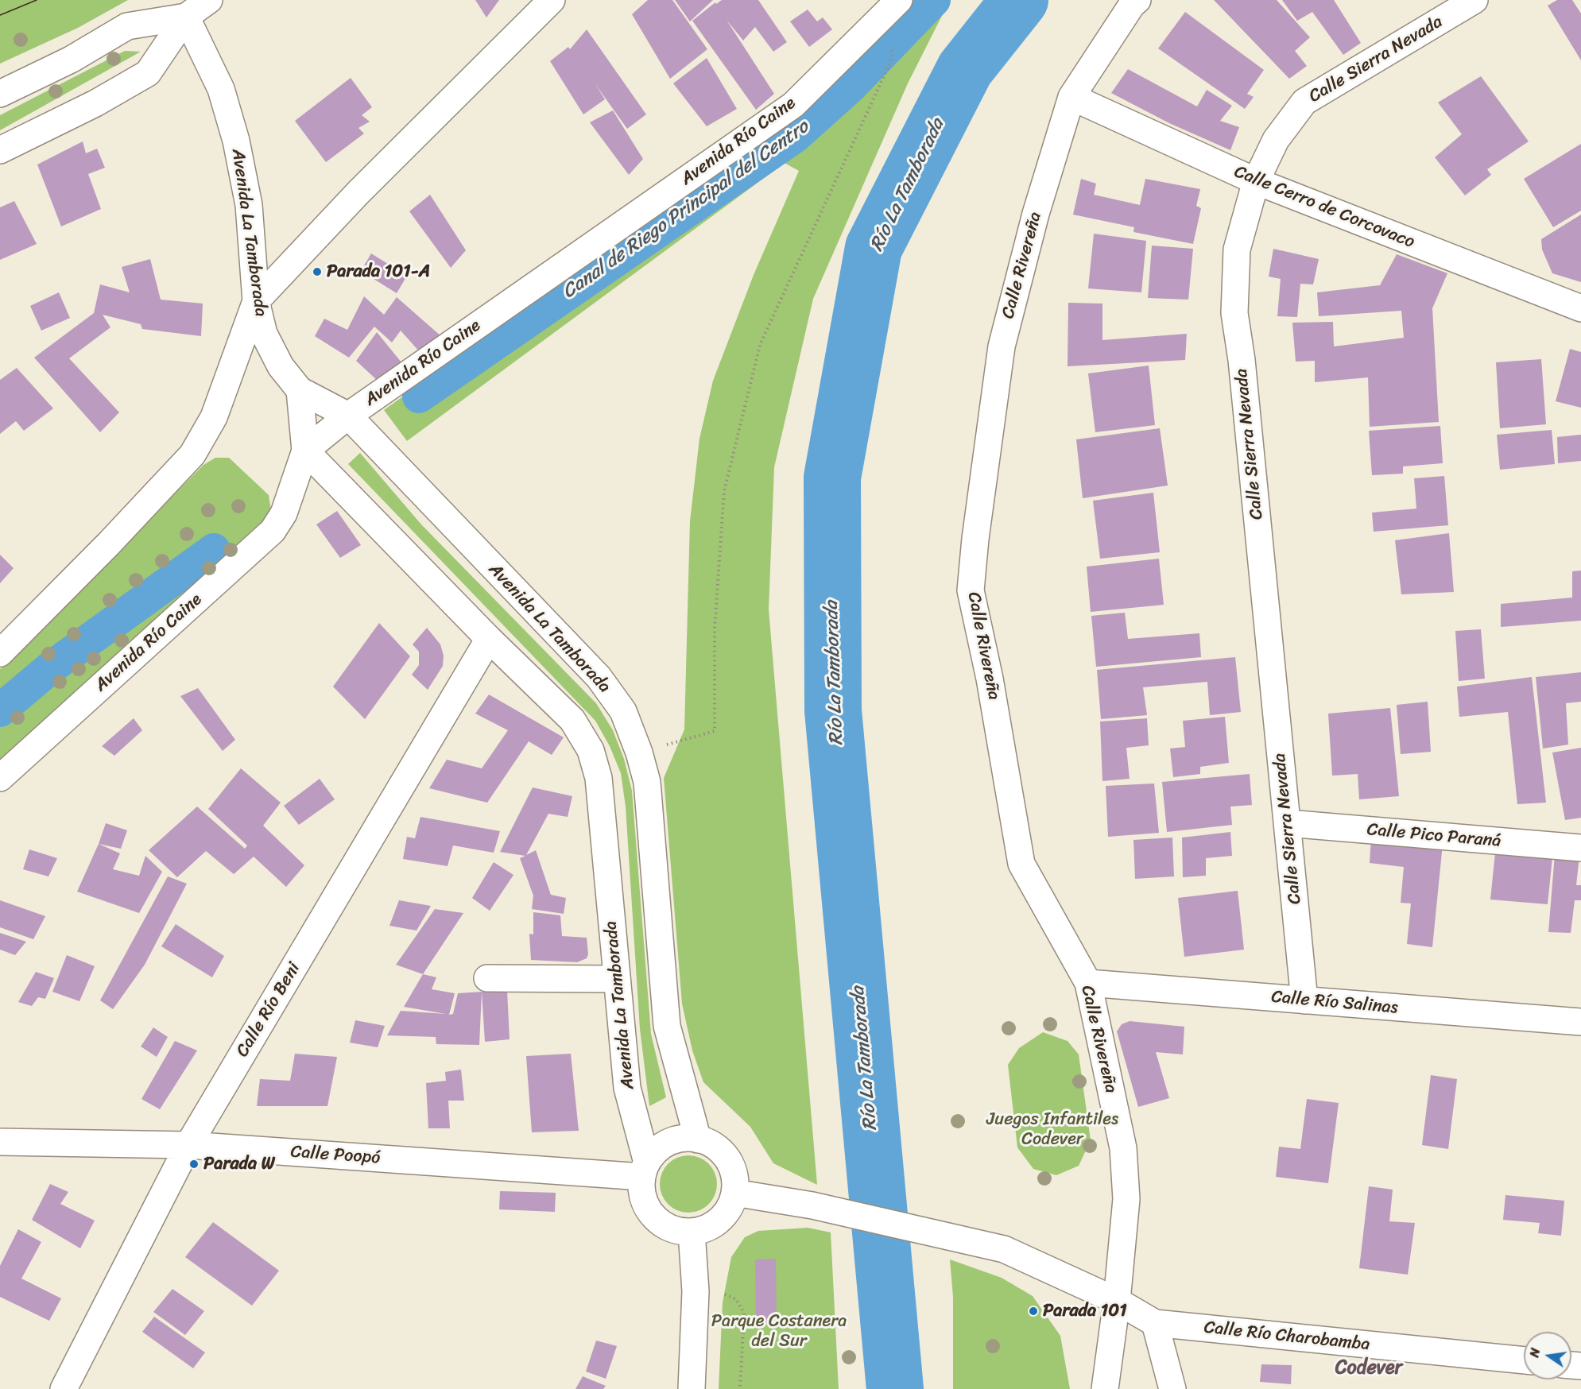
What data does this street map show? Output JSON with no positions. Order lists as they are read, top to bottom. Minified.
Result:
{"streets":{"street":["Calle Sierra Nevada","Avenida Río Caine","Calle Cerro de Corcovaco","Avenida La Tamborada","Calle Rivereña","Calle Pico Paraná","Calle Río Salinas","Calle Río Beni","Calle Poopó","Calle Río Charobamba"]},"crossings":[["Calle Sierra Nevada","Calle Cerro de Corcovaco"],["Calle Sierra Nevada","Calle Pico Paraná"],["Calle Sierra Nevada","Calle Río Salinas"],["Avenida Río Caine","Avenida La Tamborada"],["Calle Cerro de Corcovaco","Calle Rivereña"],["Avenida La Tamborada","Calle Río Beni"],["Avenida La Tamborada","Calle Poopó"],["Calle Rivereña","Calle Río Salinas"],["Calle Río Beni","Calle Poopó"]],"districts":["Codever"],"water":["Río La Tamborada","Canal de Riego Principal del Centro"],"parks":["Juegos Infantiles Codever","Parque Costanera del Sur"],"places":["Parada 101-A","Parada W","Parada 101"],"north":"left"}
